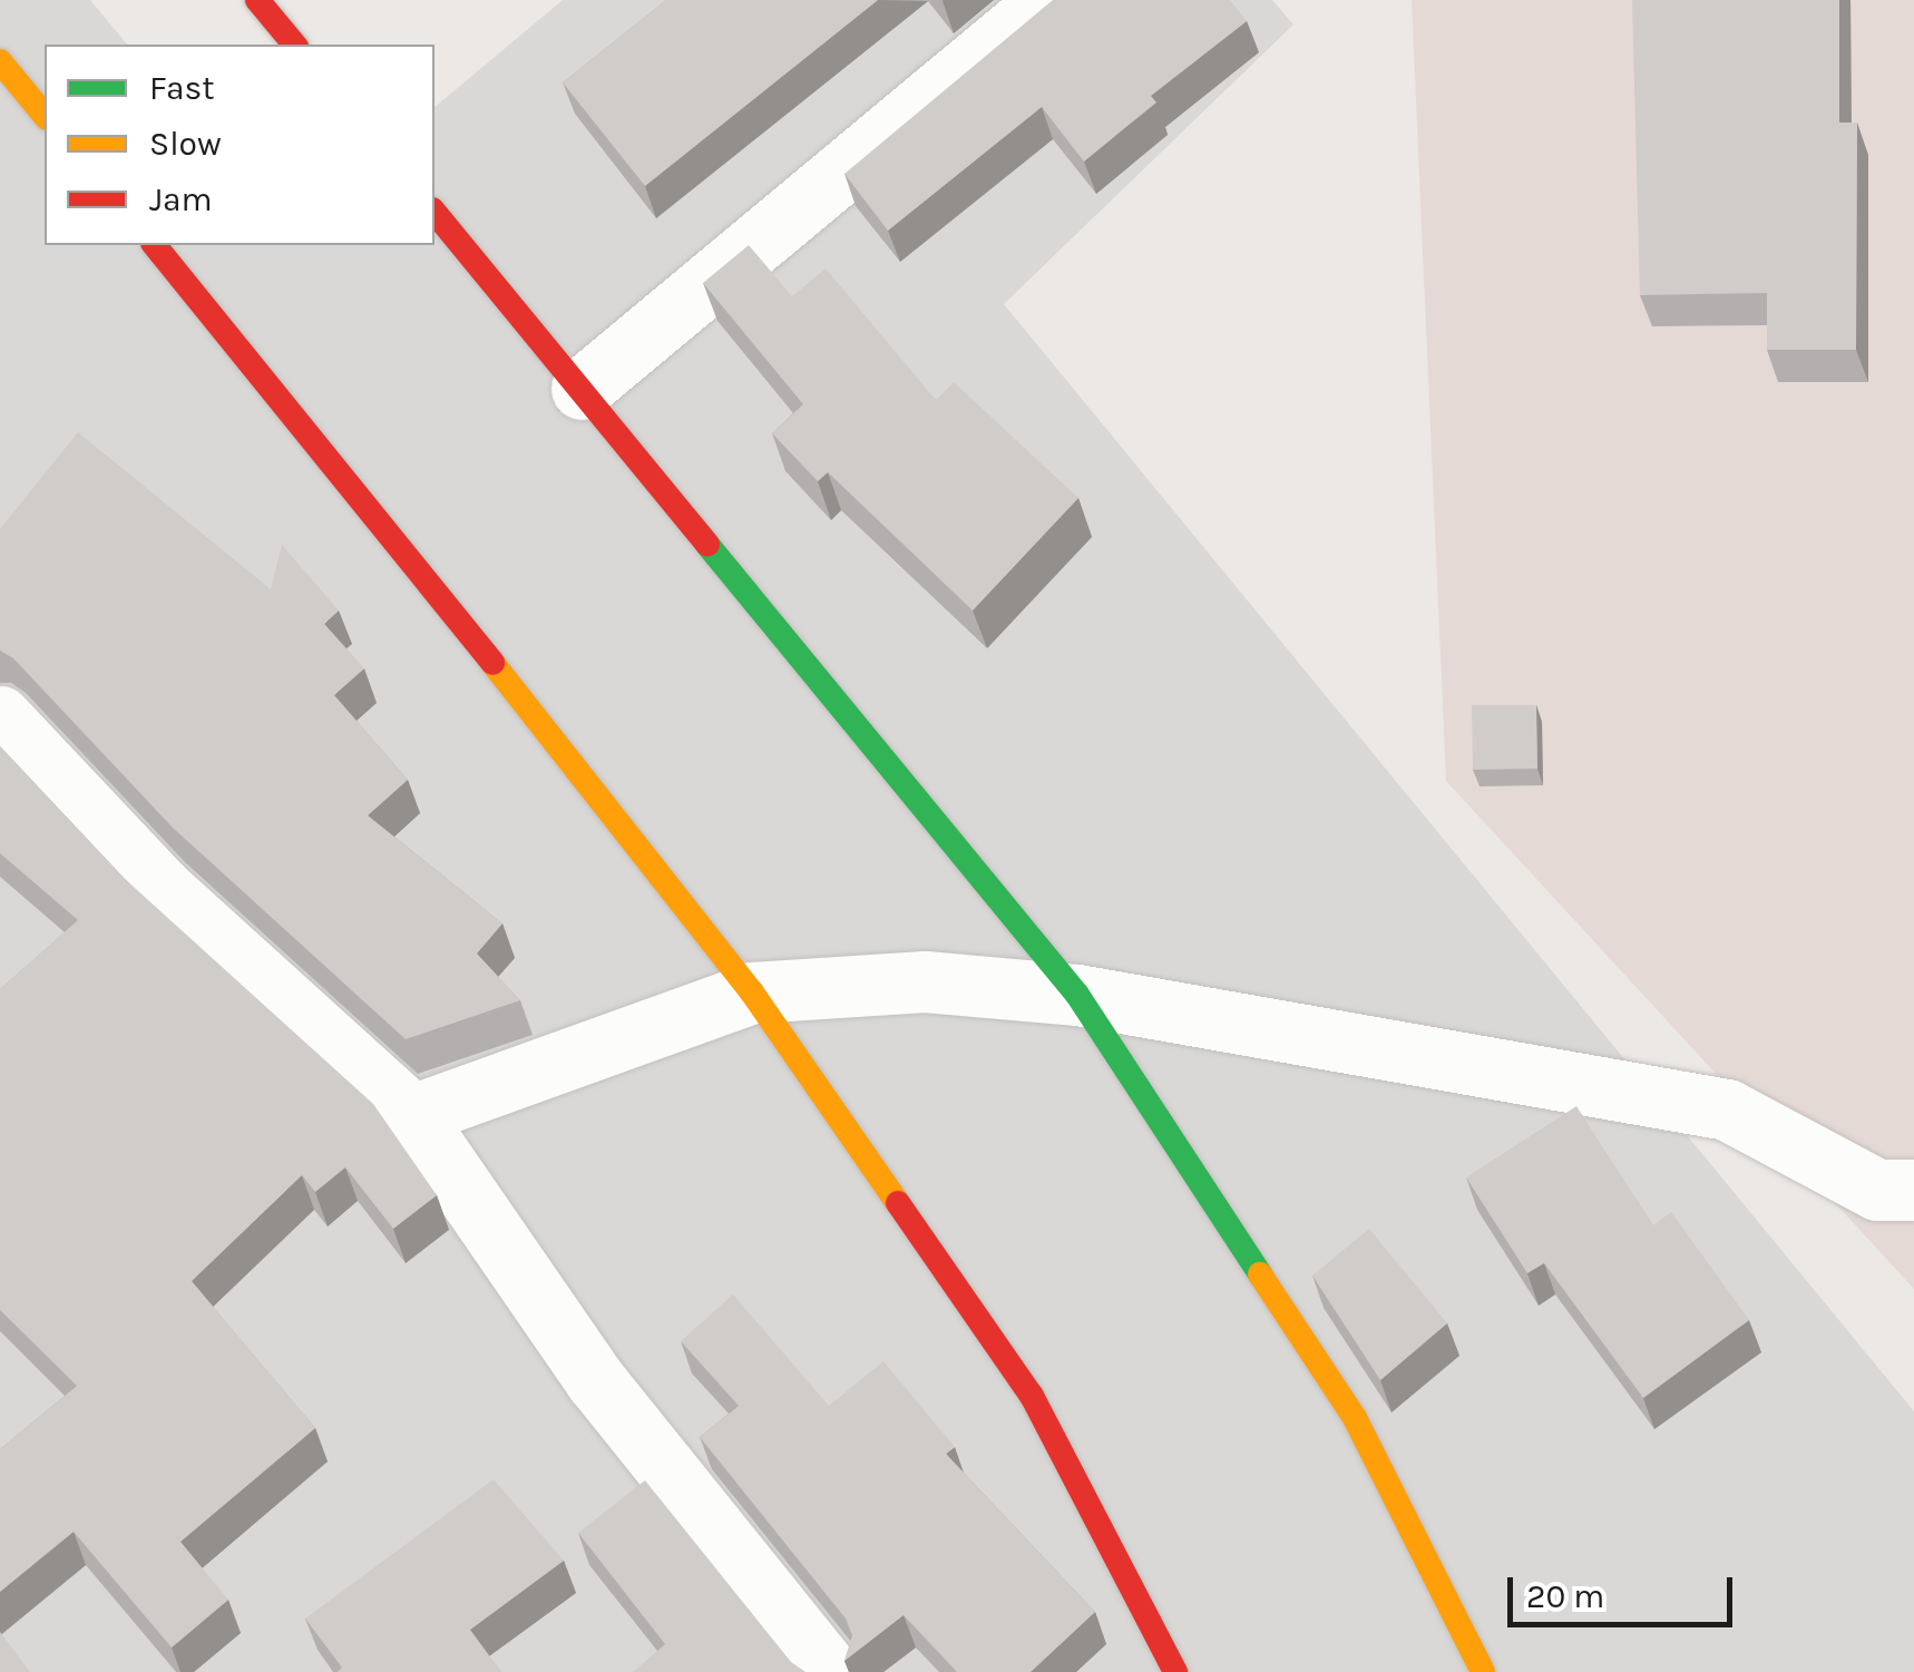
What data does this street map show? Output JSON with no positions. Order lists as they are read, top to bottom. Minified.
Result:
{"legend":["Fast","Slow","Jam"],"scale_bar":"20 m"}
